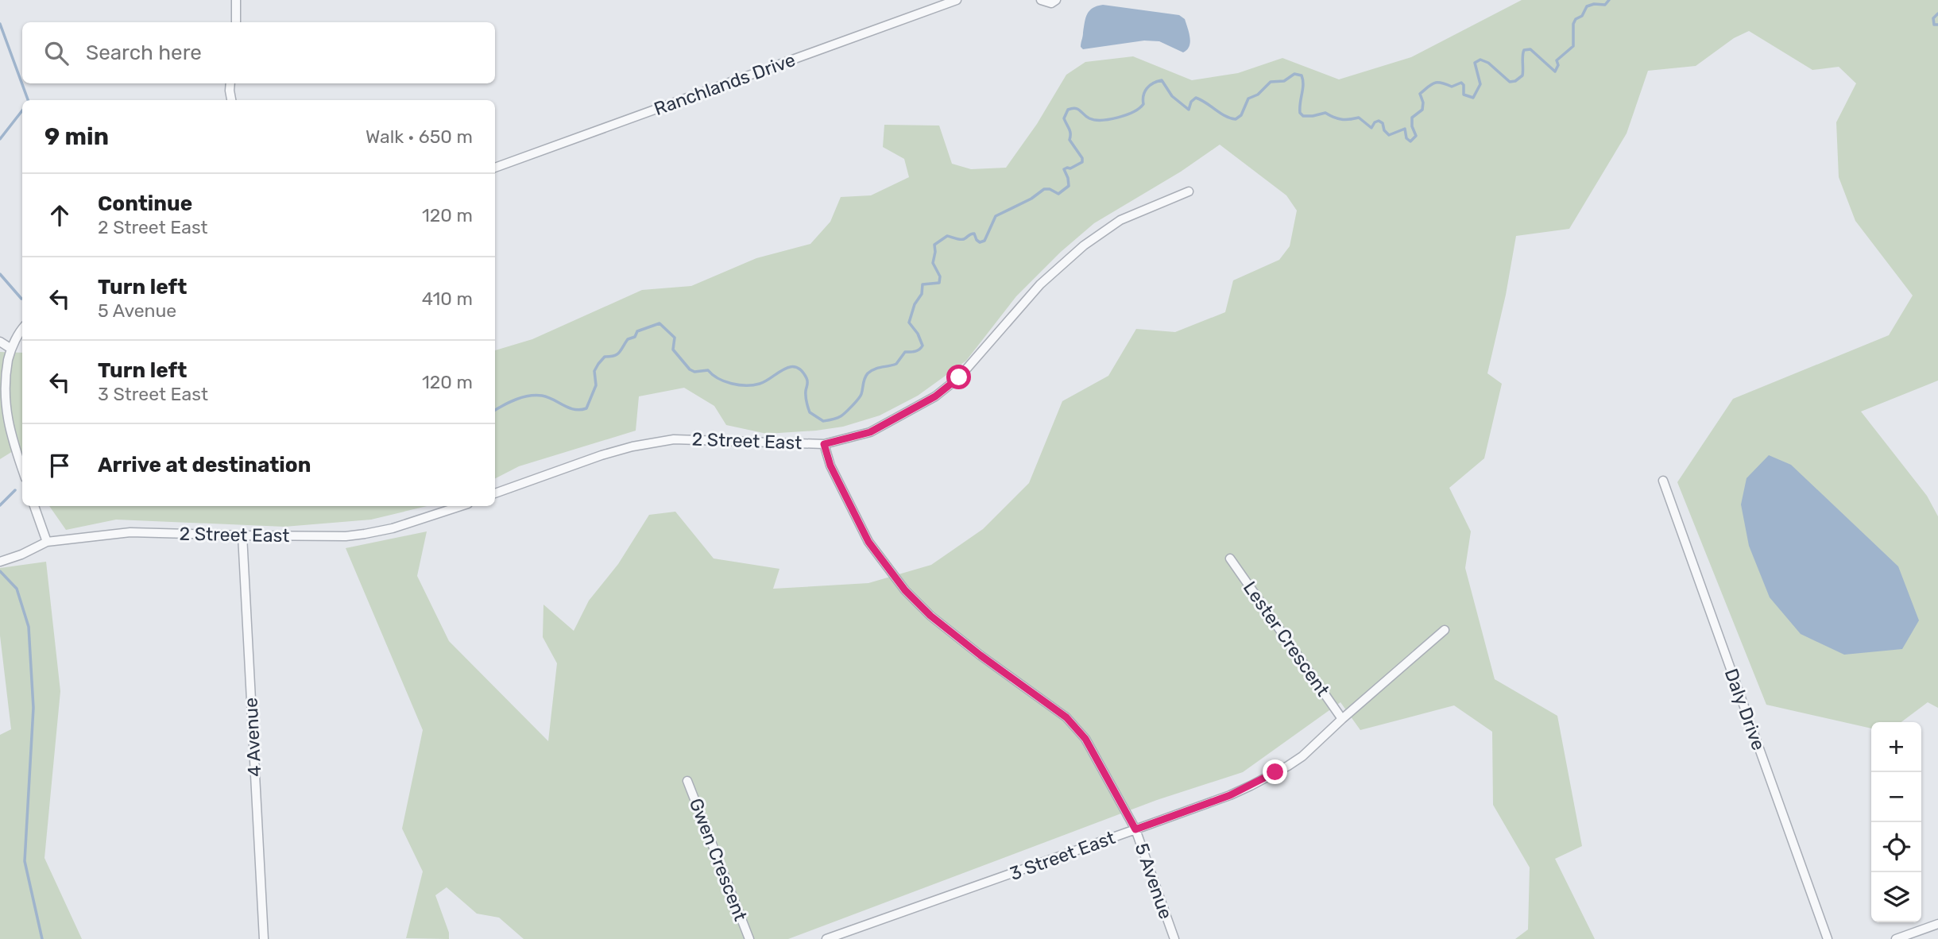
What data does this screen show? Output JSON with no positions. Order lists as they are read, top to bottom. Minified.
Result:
{"streets":{"street":["Ranchlands Drive","2 Street East","Lester Crescent","Daly Drive","4 Avenue","3 Street East","Gwen Crescent","5 Avenue"]},"crossings":[["2 Street East","4 Avenue"],["2 Street East","5 Avenue"],["Lester Crescent","3 Street East"],["3 Street East","5 Avenue"]],"page":{"search":"Search here","heading":["9 min","Walk · 650 m"],"list":[["Continue","2 Street East","120 m"],["Turn left","5 Avenue","410 m"],["Turn left","3 Street East","120 m"],"Arrive at destination"],"map_buttons":["+","−"]}}
